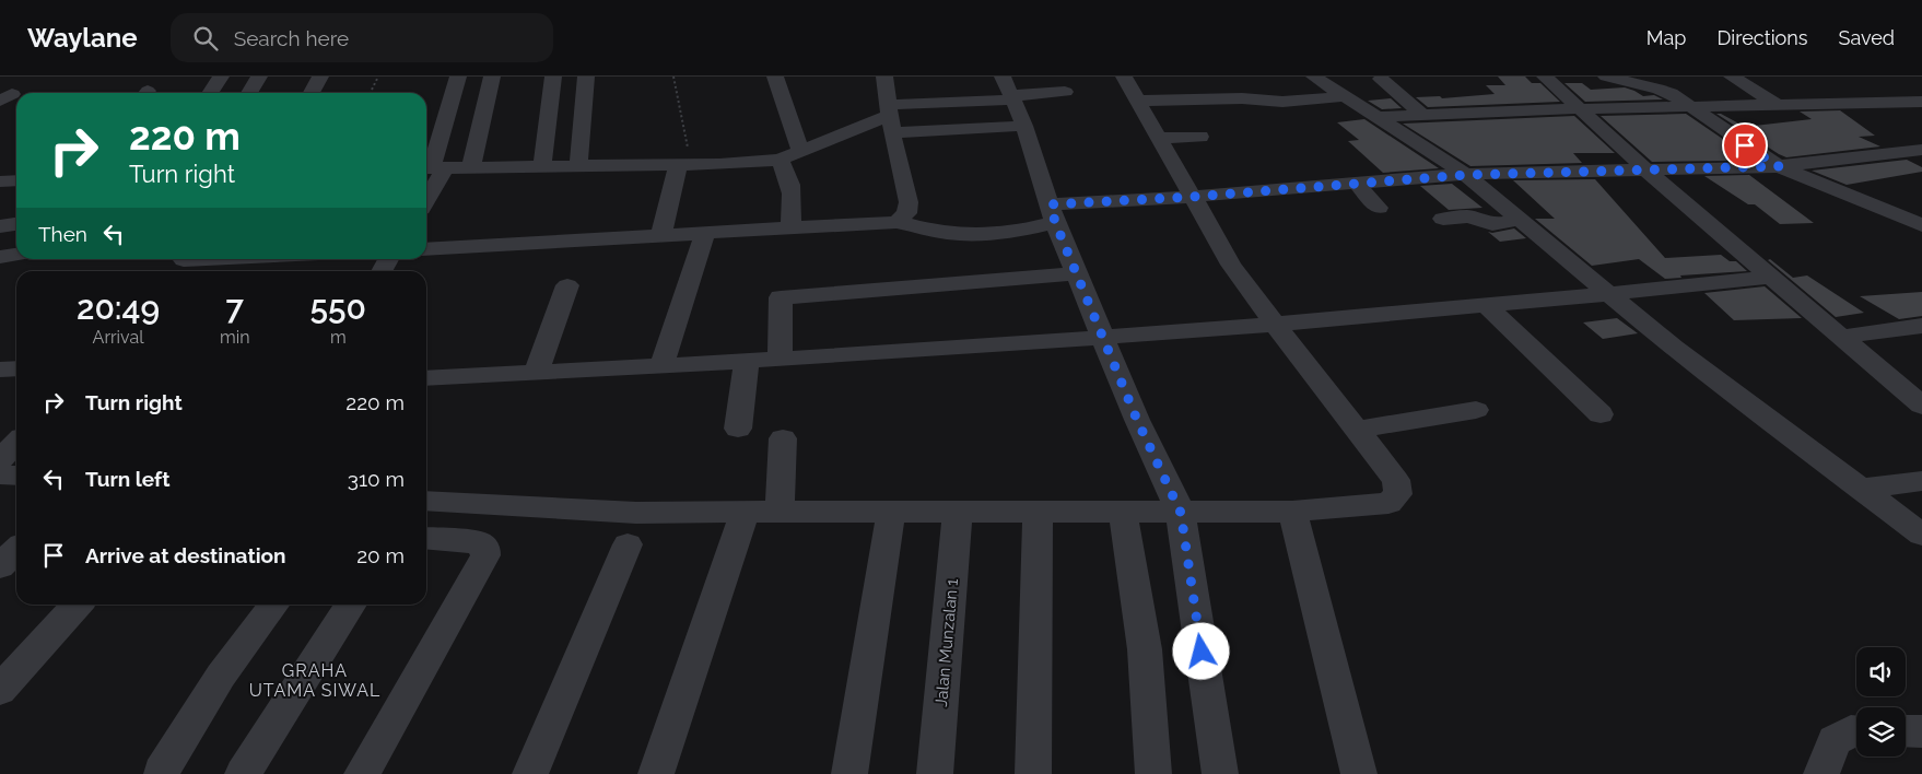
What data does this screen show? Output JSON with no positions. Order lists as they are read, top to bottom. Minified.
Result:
{"streets":{"street":["Jalan Munzalan 1"]},"districts":["GRAHA UTAMA SIWAL"],"page":{"header":"Waylane","search":"Search here","nav":["Map","Directions","Saved"],"turn":["220 m","Turn right"],"then":"Then","eta":["20:49","Arrival","7","min","550","m"],"list":[{"name":"Turn right","value":"220 m"},{"name":"Turn left","value":"310 m"},{"name":"Arrive at destination","value":"20 m"}]}}
